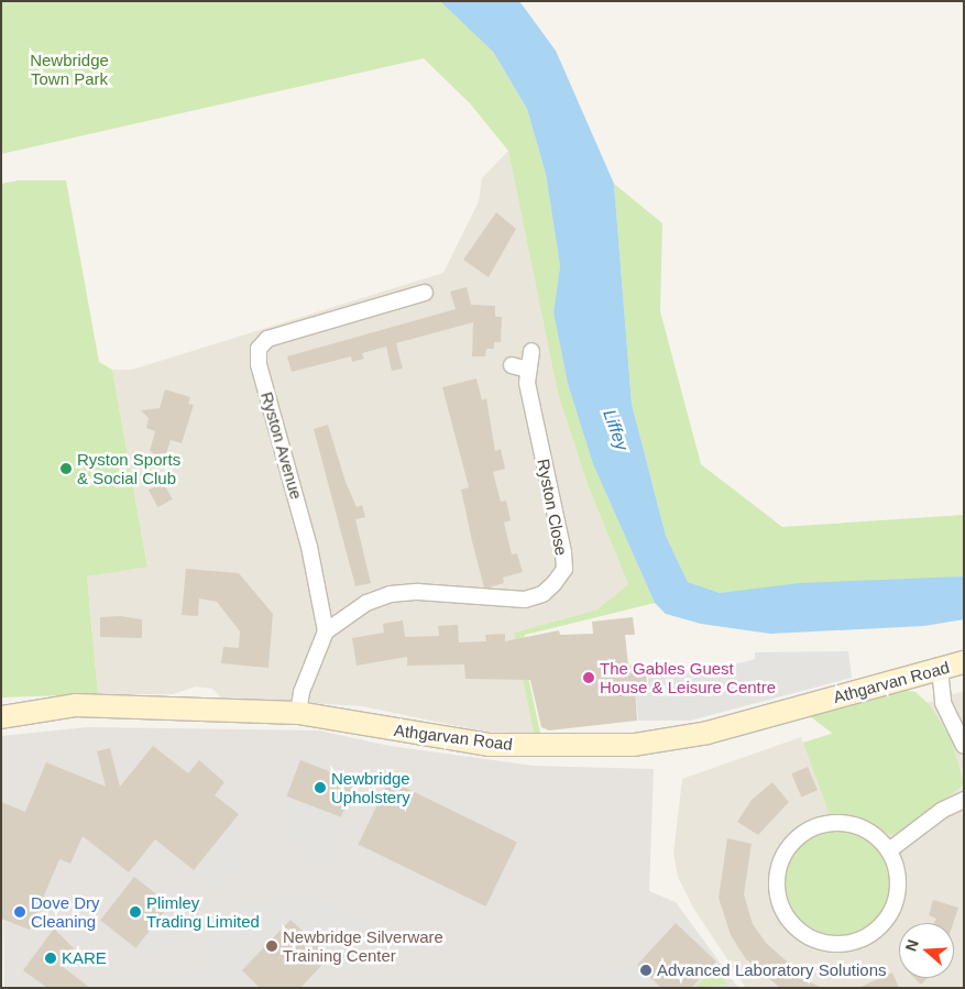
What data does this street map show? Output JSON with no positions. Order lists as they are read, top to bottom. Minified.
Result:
{"streets":{"main road":["Athgarvan Road"],"street":["Ryston Avenue","Ryston Close"]},"crossings":[["Ryston Avenue","Ryston Close"]],"water":["Liffey"],"parks":["Newbridge Town Park"],"places":["Ryston Sports & Social Club","The Gables Guest House & Leisure Centre","Newbridge Upholstery","Dove Dry Cleaning","Plimley Trading Limited","Newbridge Silverware Training Center","KARE","Advanced Laboratory Solutions"],"north":"left"}
